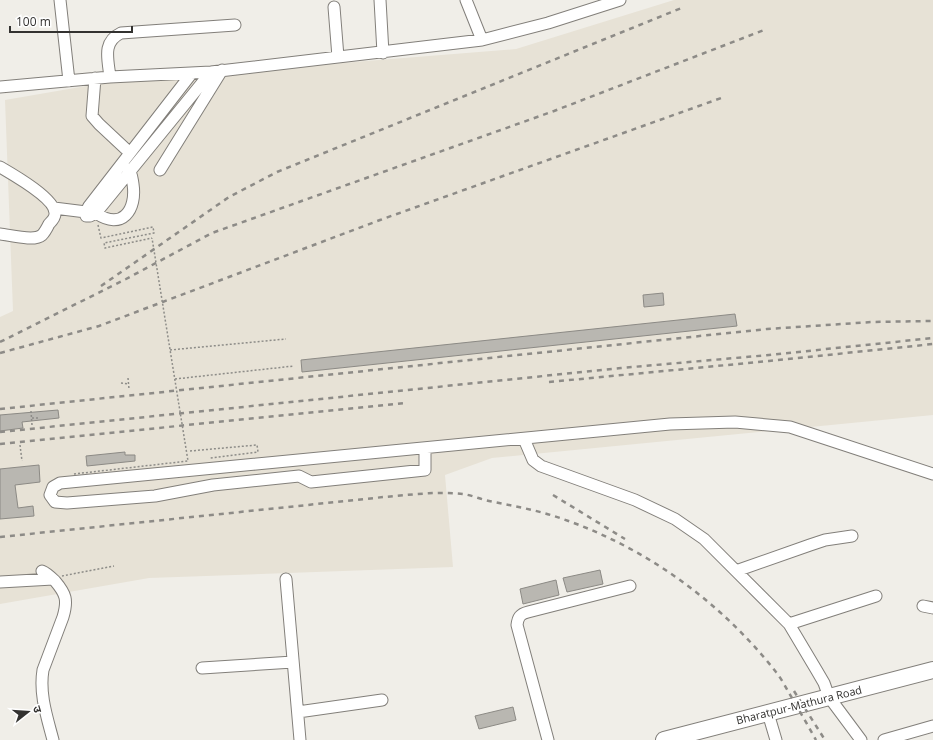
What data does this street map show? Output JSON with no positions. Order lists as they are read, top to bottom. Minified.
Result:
{"streets":{"highway":["Bharatpur-Mathura Road"]},"scale_bar":"100 m","north":"right"}
